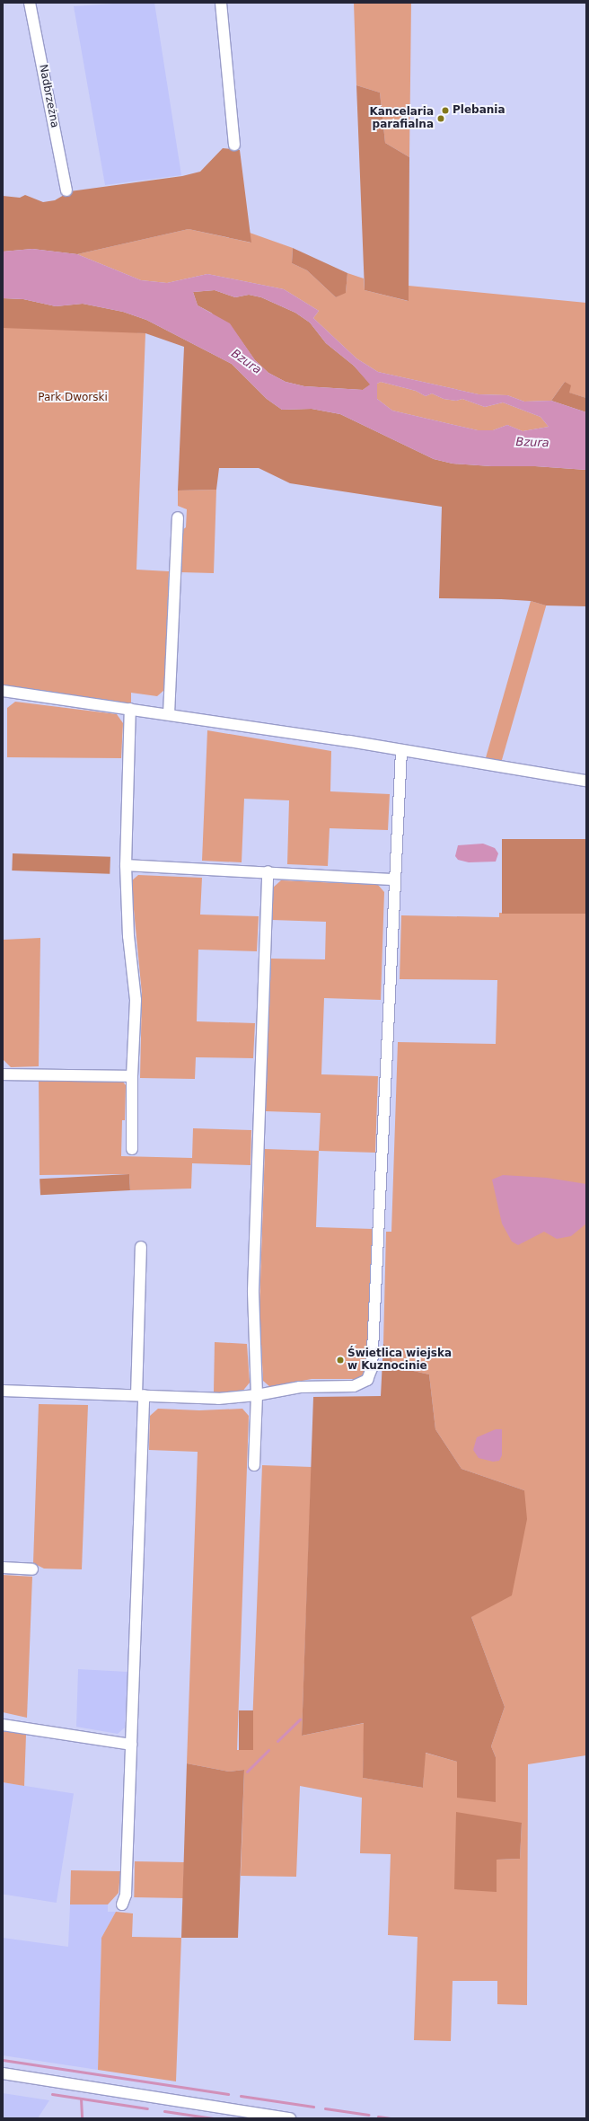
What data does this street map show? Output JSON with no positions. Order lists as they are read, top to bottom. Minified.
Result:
{"streets":{"street":["Nadbrzeżna"]},"water":["Bzura"],"parks":["Park Dworski"],"places":["Plebania","Kancelaria parafialna","Świetlica wiejska w Kuznocinie"]}
